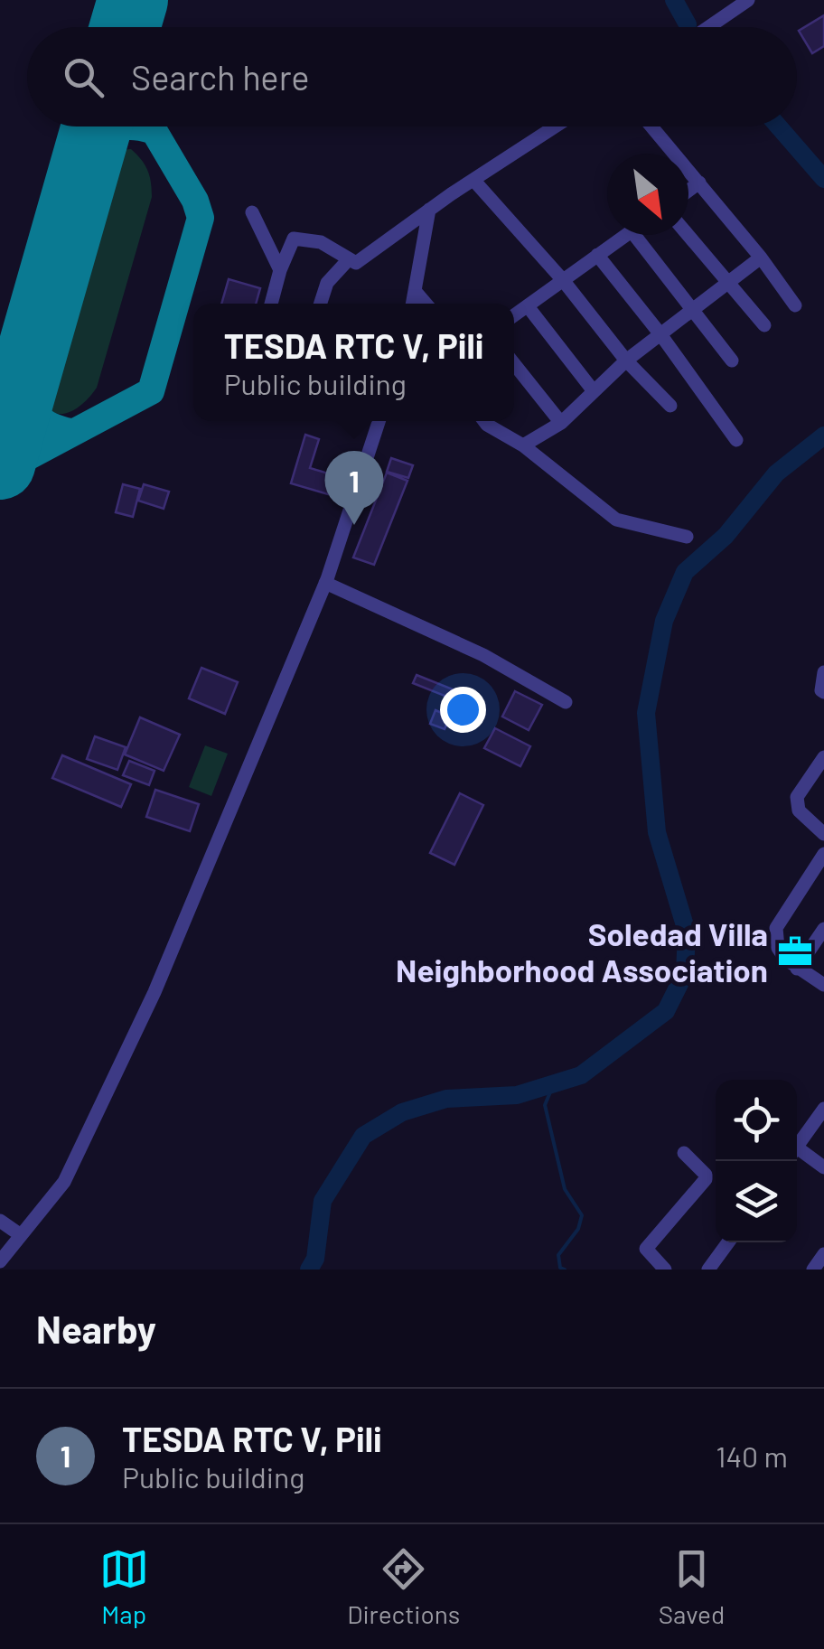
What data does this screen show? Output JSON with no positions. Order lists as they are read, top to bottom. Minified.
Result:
{"places":{"office":["Soledad Villa Neighborhood Association"]},"north":"bottom right","page":{"search":"Search here","popup":["TESDA RTC V, Pili","Public building"],"pins":"1","heading":"Nearby","list":[{"mark":"1","name":"TESDA RTC V, Pili","note":"Public building","value":"140 m"}],"nav":["Map","Directions","Saved"]}}
